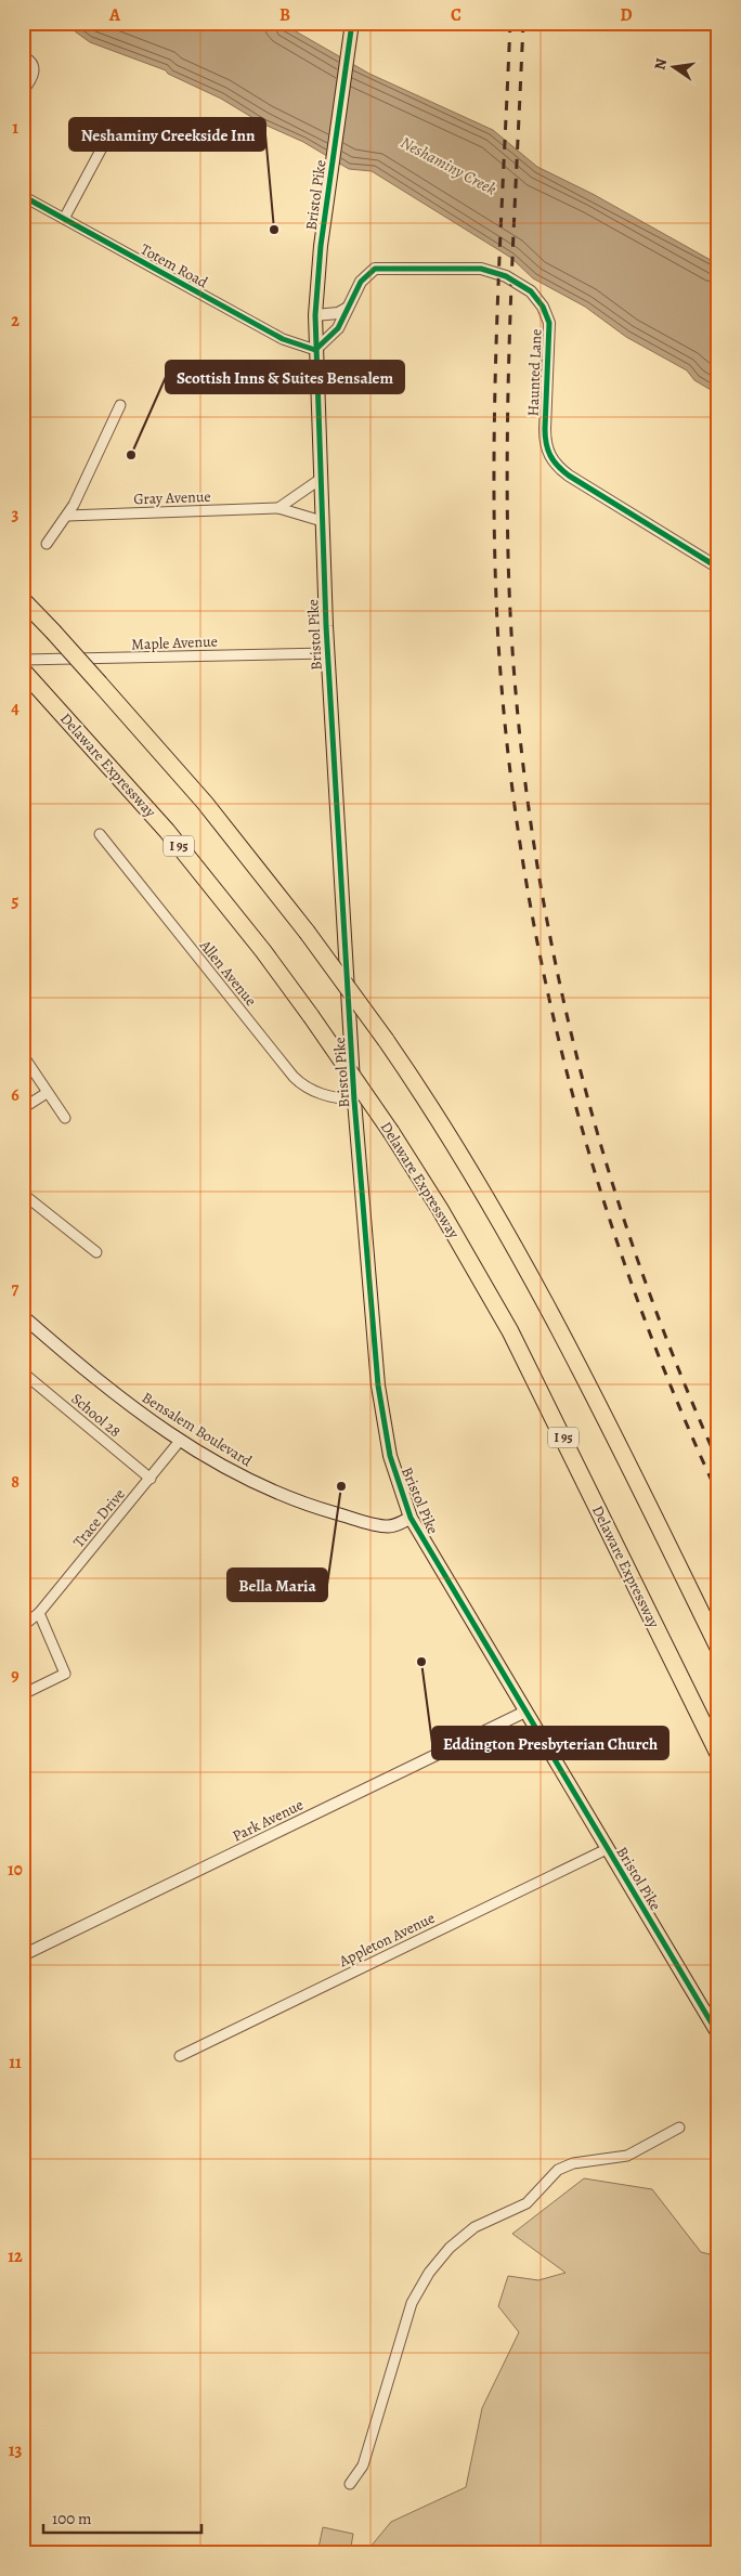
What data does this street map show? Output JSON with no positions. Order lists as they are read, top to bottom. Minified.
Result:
{"streets":{"highway":["Delaware Expressway","I 95"],"main road":["Bristol Pike","Bensalem Boulevard"],"street":["Totem Road","Haunted Lane","Gray Avenue","Maple Avenue","Allen Avenue","School 28","Trace Drive","Park Avenue","Appleton Avenue"]},"crossings":[["Bristol Pike","Totem Road"],["Bristol Pike","Haunted Lane"],["Bristol Pike","Gray Avenue"],["Bristol Pike","Maple Avenue"],["Bristol Pike","Allen Avenue"],["Bristol Pike","Bensalem Boulevard"],["Bristol Pike","Park Avenue"],["Bristol Pike","Appleton Avenue"],["Totem Road","Haunted Lane"],["School 28","Trace Drive"],["Bensalem Boulevard","Trace Drive"]],"water":["Neshaminy Creek"],"places":["Neshaminy Creekside Inn","Scottish Inns & Suites Bensalem","Bella Maria","Eddington Presbyterian Church"],"scale_bar":"100 m","north":"left","grid":{"columns":["A","B","C","D"],"rows":["1","2","3","4","5","6","7","8","9","10","11","12","13"]}}
